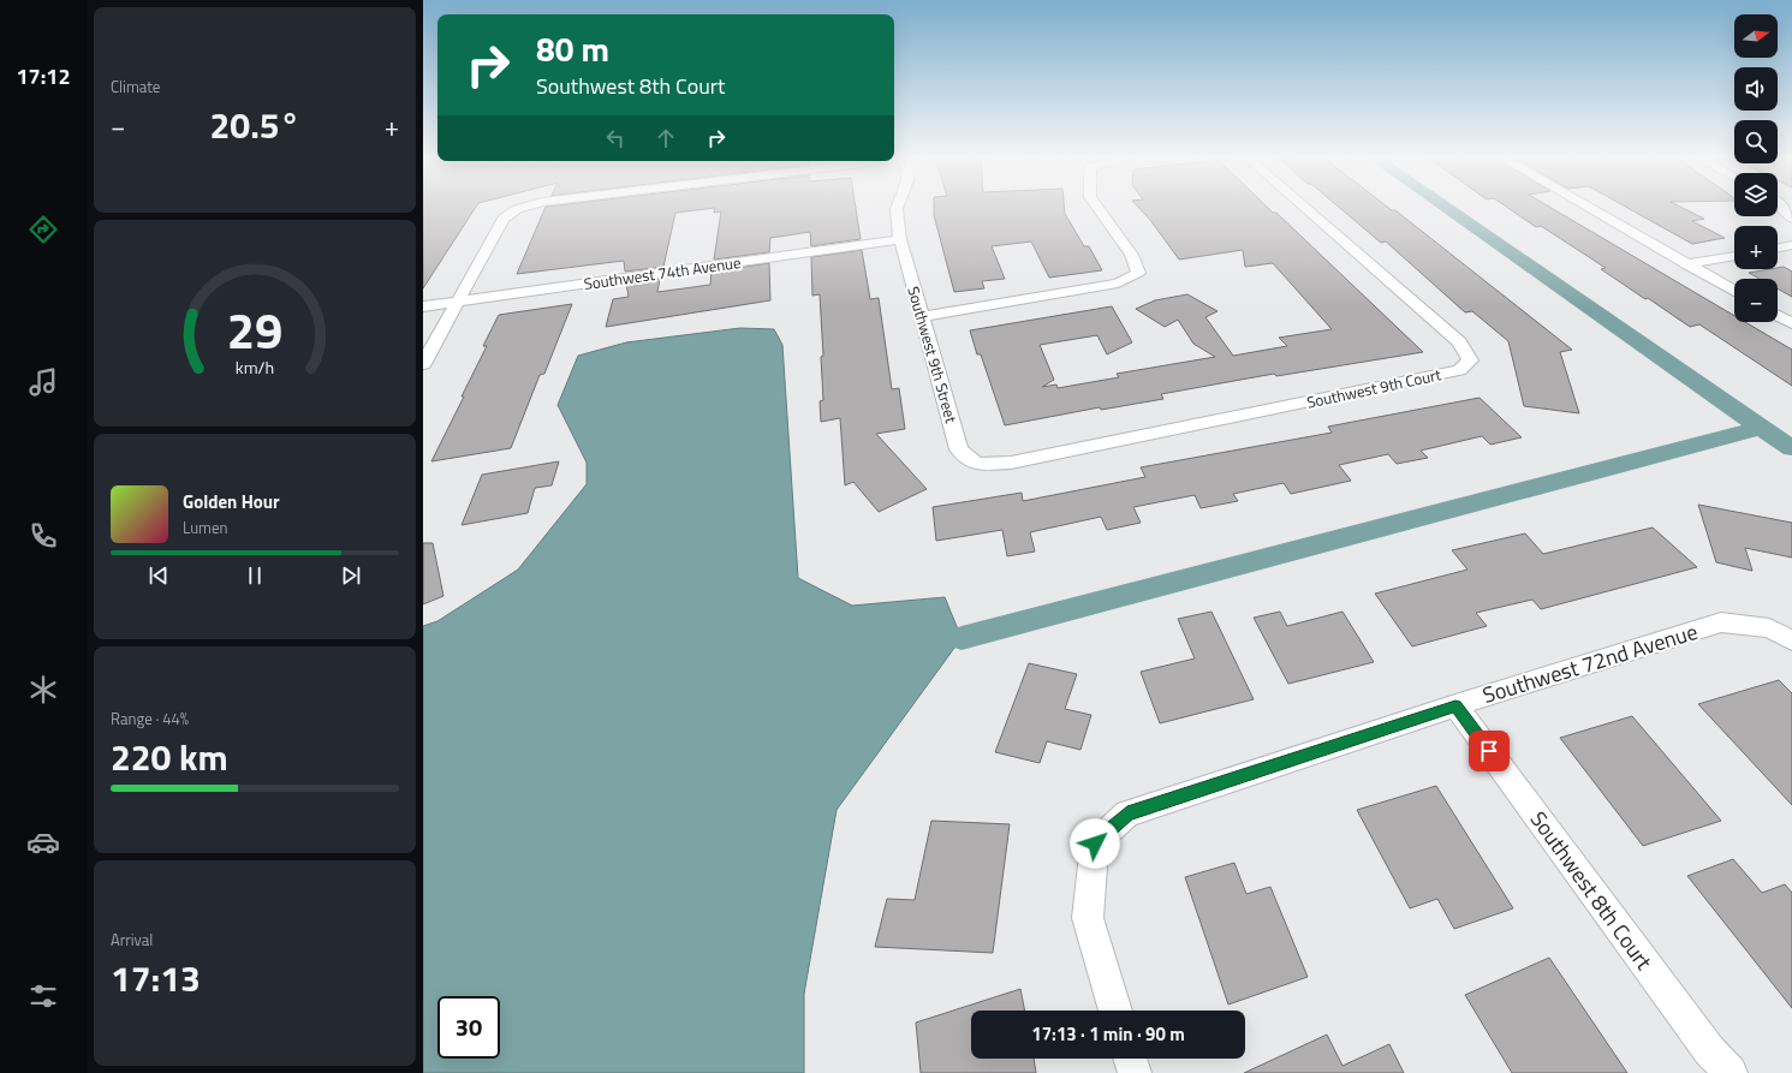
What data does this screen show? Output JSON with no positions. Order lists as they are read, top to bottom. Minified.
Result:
{"streets":{"street":["Southwest 74th Avenue","Southwest 9th Street","Southwest 9th Court","Southwest 72nd Avenue","Southwest 8th Court"]},"crossings":[["Southwest 74th Avenue","Southwest 9th Street"],["Southwest 9th Street","Southwest 9th Court"],["Southwest 72nd Avenue","Southwest 8th Court"]],"north":"right","page":{"tabs":"17:12","tile":["Climate",["Range · 44%","220 km"],["Arrival","17:13"]],"map_buttons":["+","−"],"turn":["80 m","Southwest 8th Court"],"heat":["−","20.5°","+"],"song":["Golden Hour","Lumen"],"limit":"30","trip":"17:13 · 1 min · 90 m","gauge":["29","km/h"]}}
